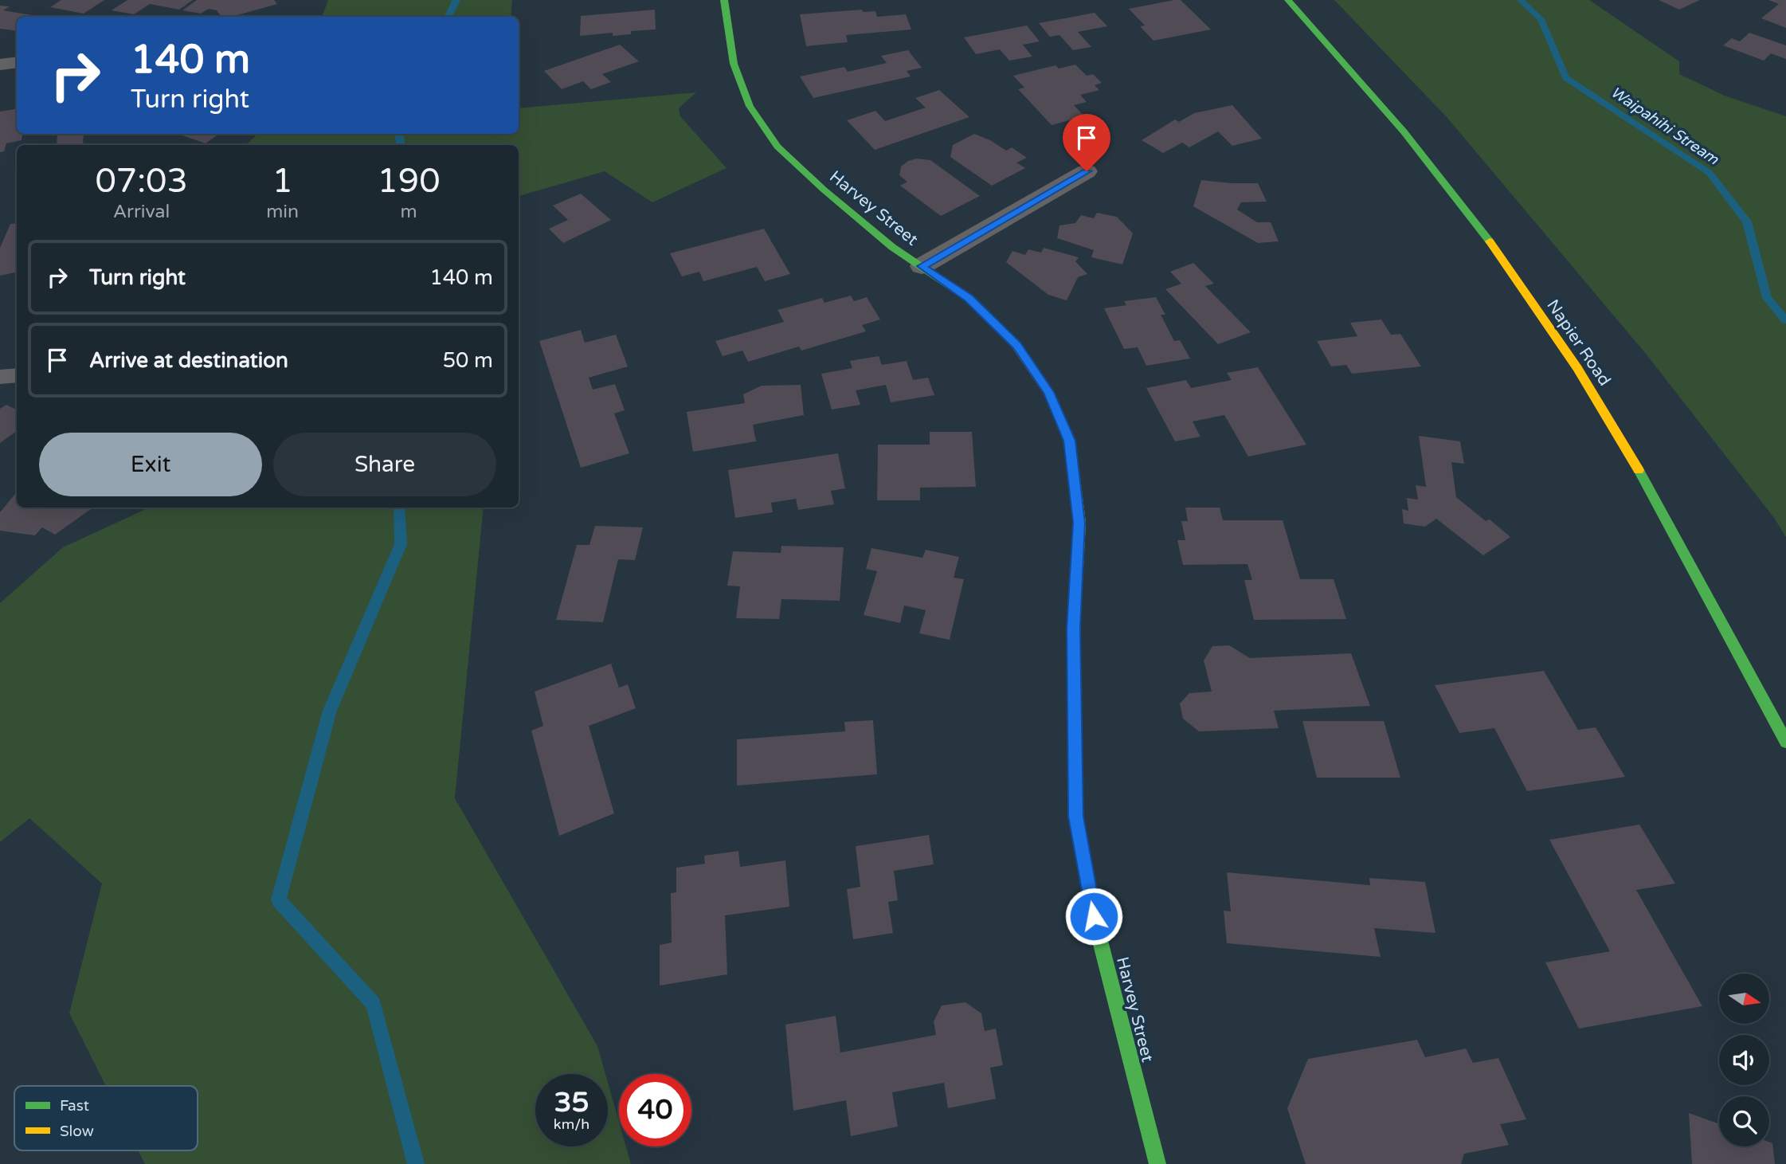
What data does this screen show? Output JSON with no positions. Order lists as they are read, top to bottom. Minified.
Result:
{"streets":{"street":["Harvey Street","Napier Road"]},"water":["Waipahihi Stream"],"legend":["Fast","Slow"],"north":"right","page":{"turn":["140 m","Turn right"],"eta":["07:03","Arrival","1","min","190","m"],"list":[{"name":"Turn right","value":"140 m"},{"name":"Arrive at destination","value":"50 m"}],"buttons":["Exit","Share"],"speed":"35 km/h","limit":"40"}}
